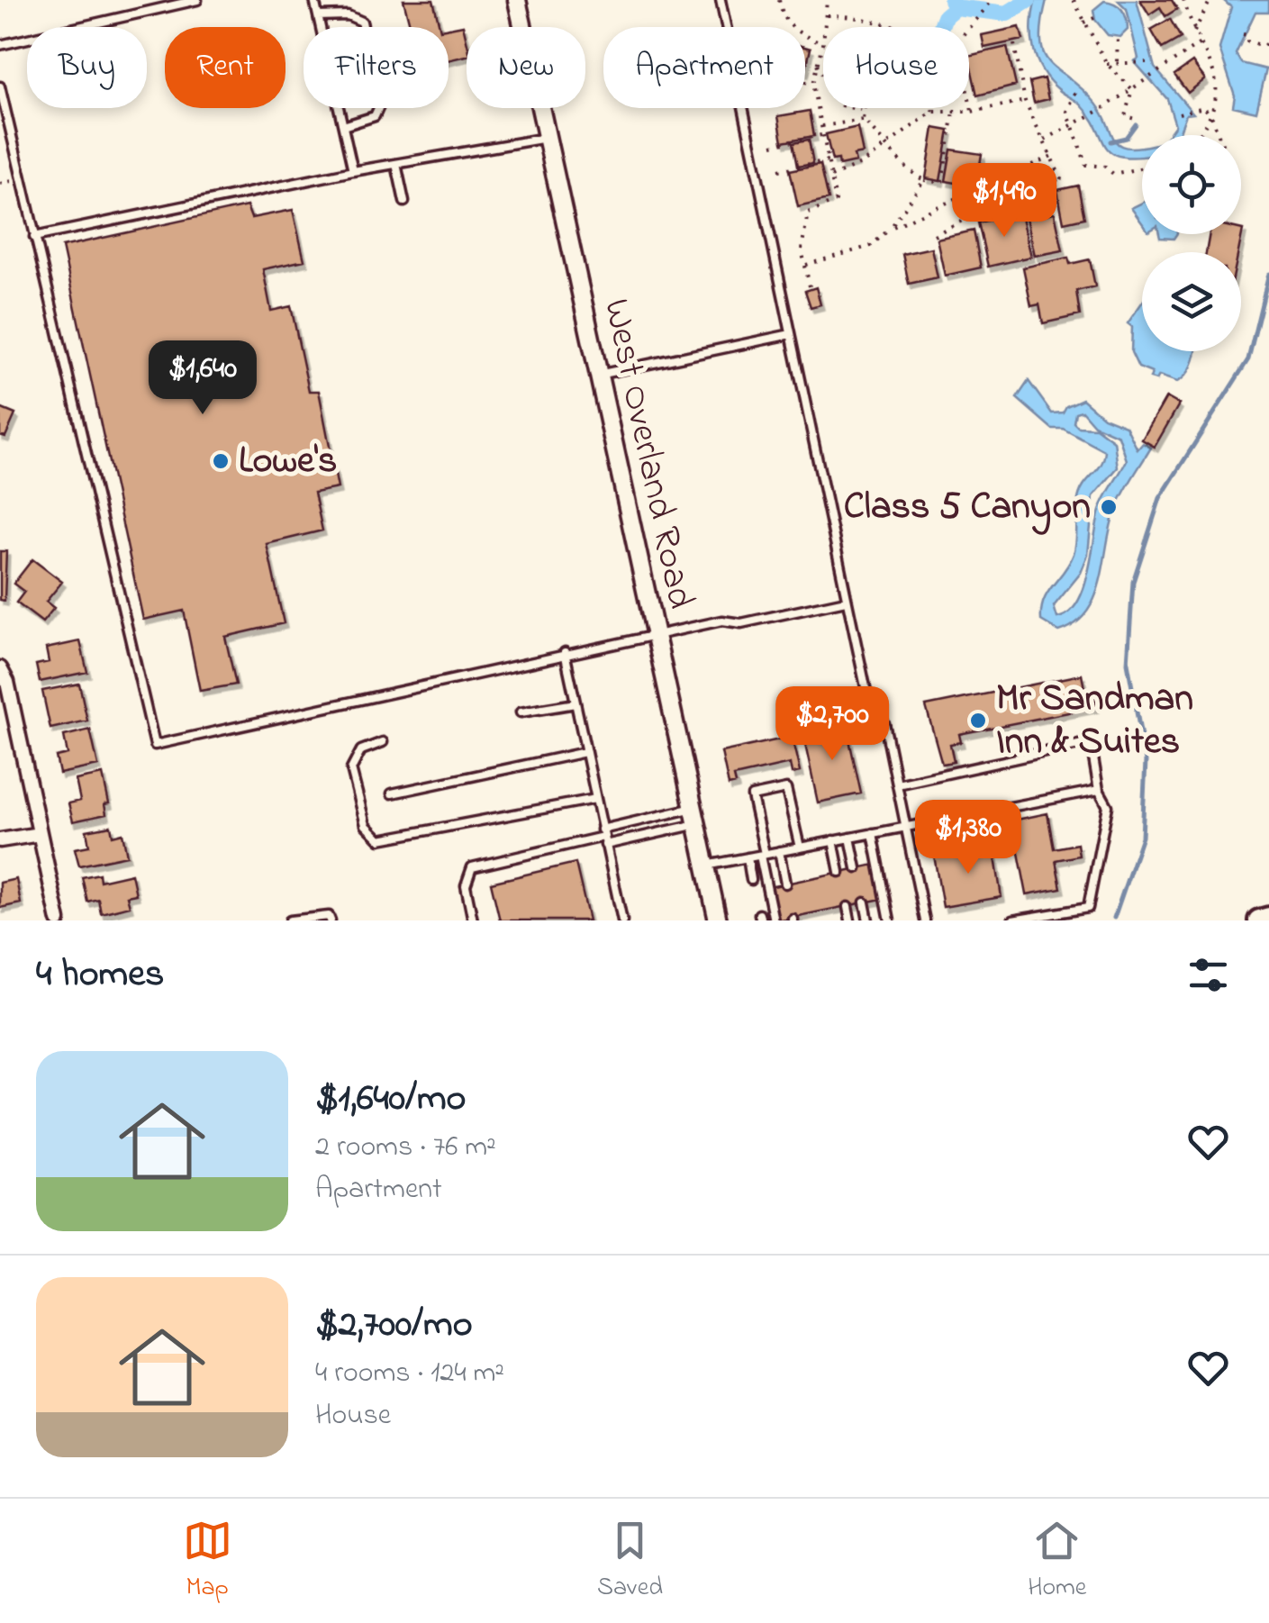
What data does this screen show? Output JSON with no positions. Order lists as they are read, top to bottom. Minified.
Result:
{"streets":{"street":["West Overland Road"]},"places":["Lowe's","Class 5 Canyon","Mr Sandman Inn & Suites"],"page":{"chip":["Buy","Rent","Filters","New","Apartment","House"],"price":["$1,490","$1,640","$2,700","$1,380"],"heading":"4 homes","list":[{"name":"$1,640/mo","note":"2 rooms · 76 m² · Apartment"},{"name":"$2,700/mo","note":"4 rooms · 124 m² · House"}],"tabs":["Map","Saved","Home"]}}
